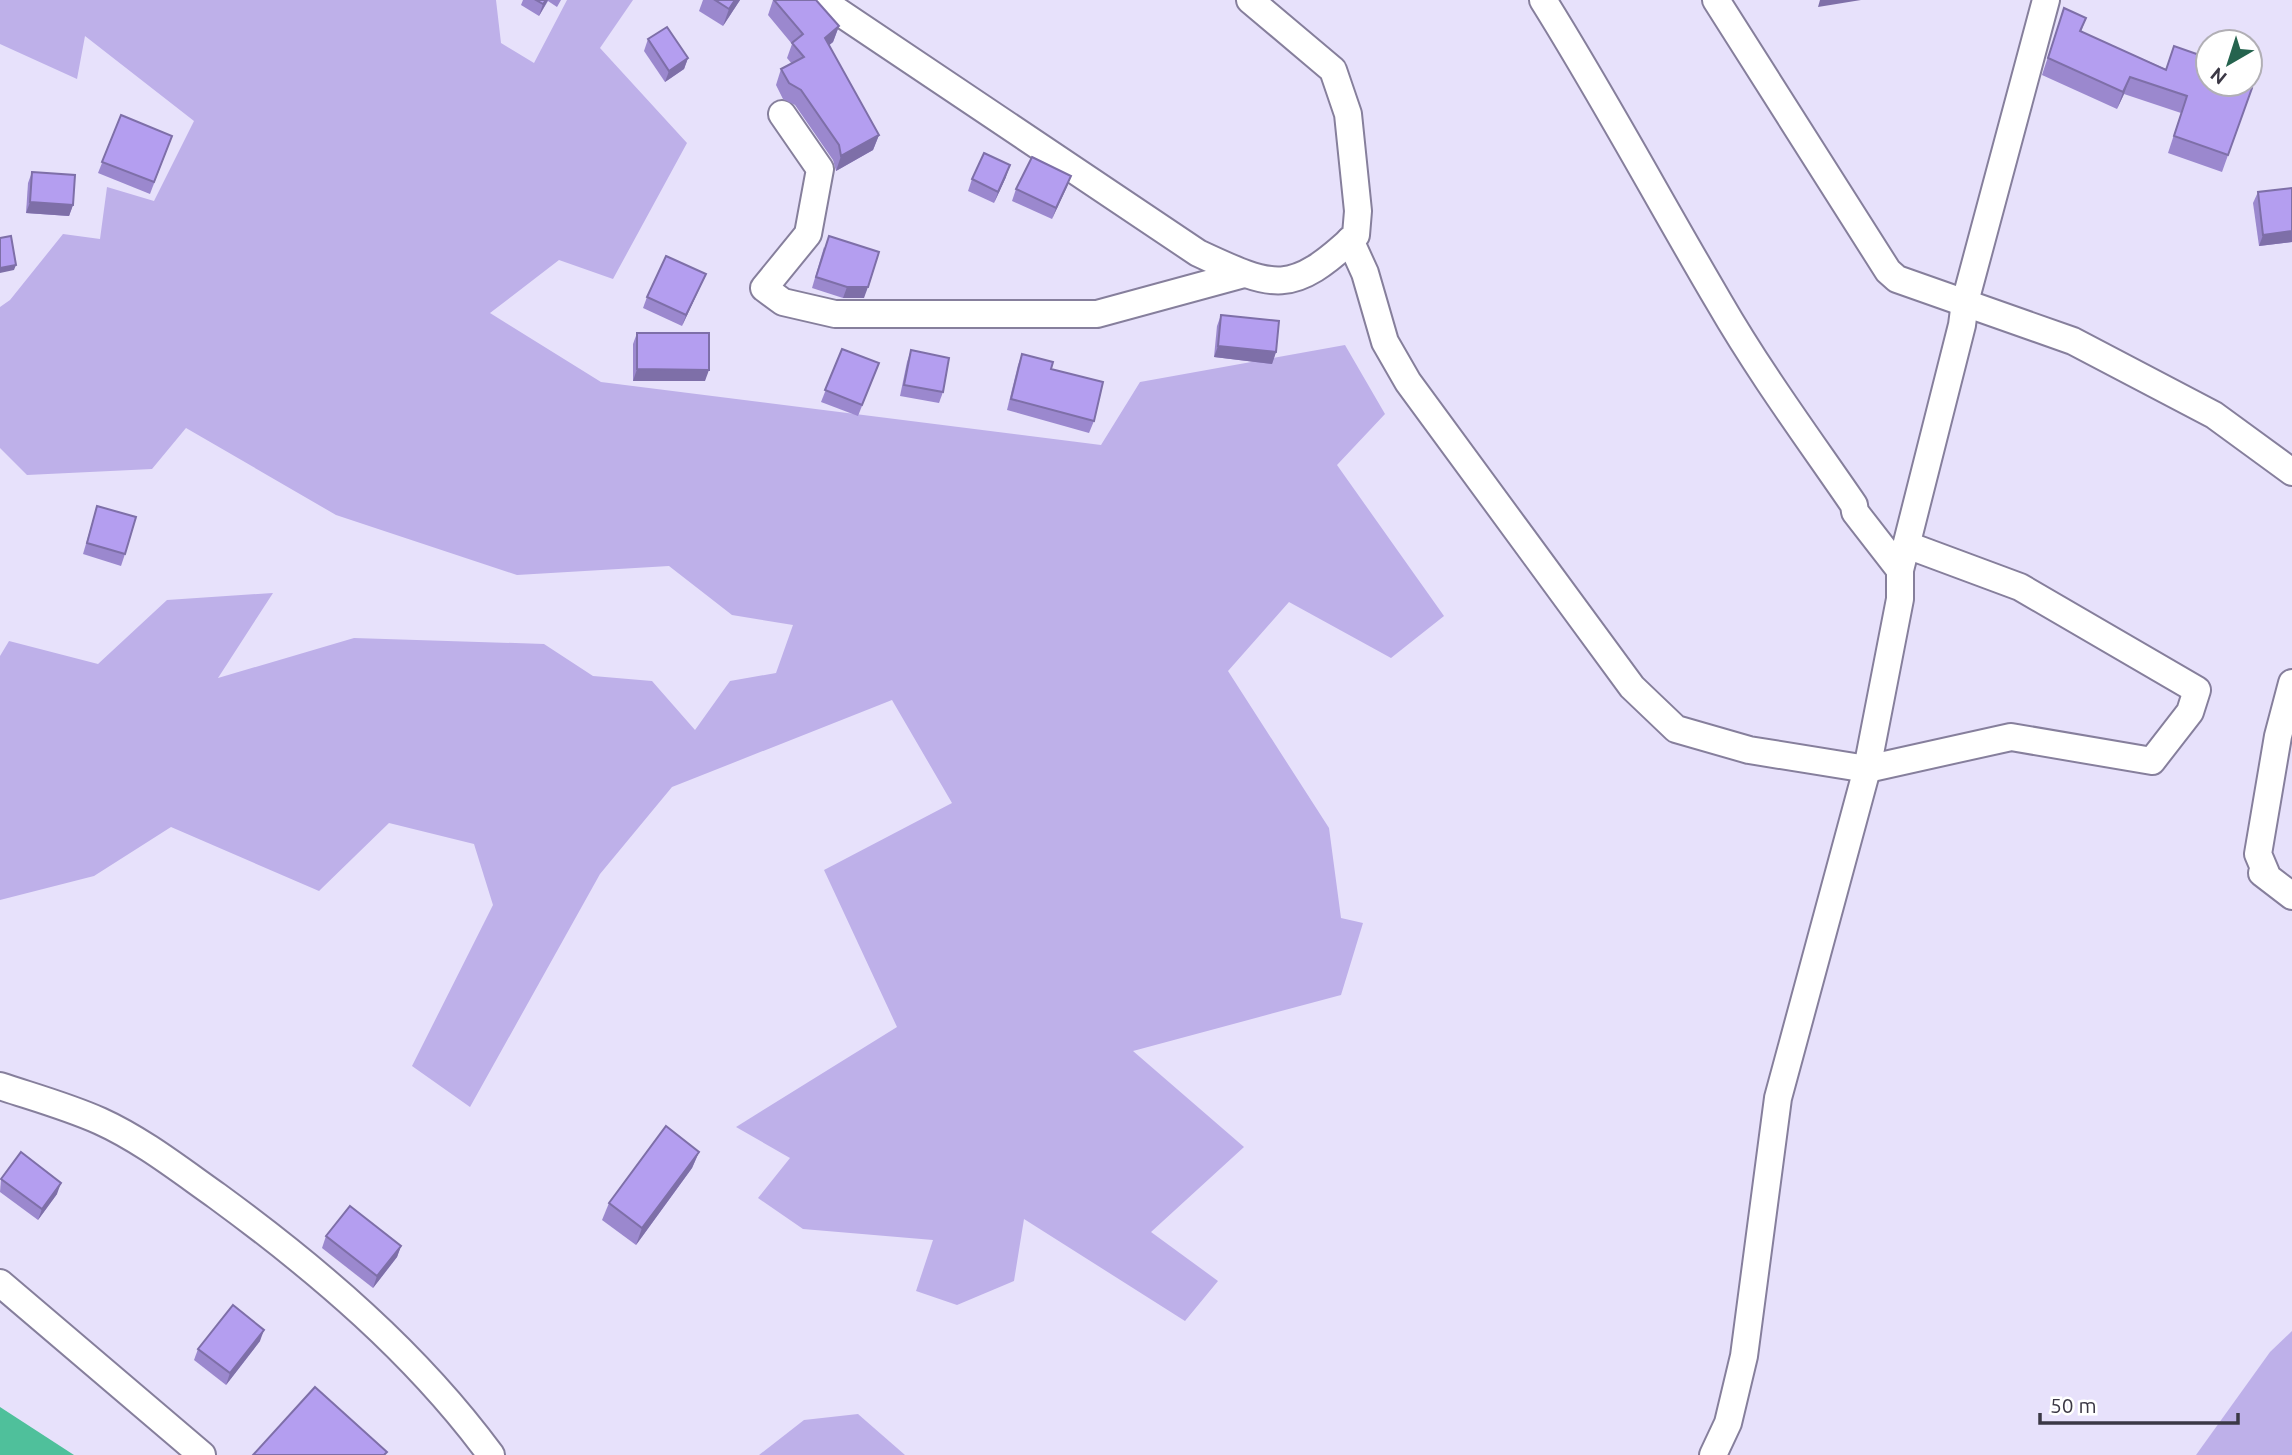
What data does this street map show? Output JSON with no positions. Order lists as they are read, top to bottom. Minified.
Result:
{"scale_bar":"50 m","north":"bottom left"}
